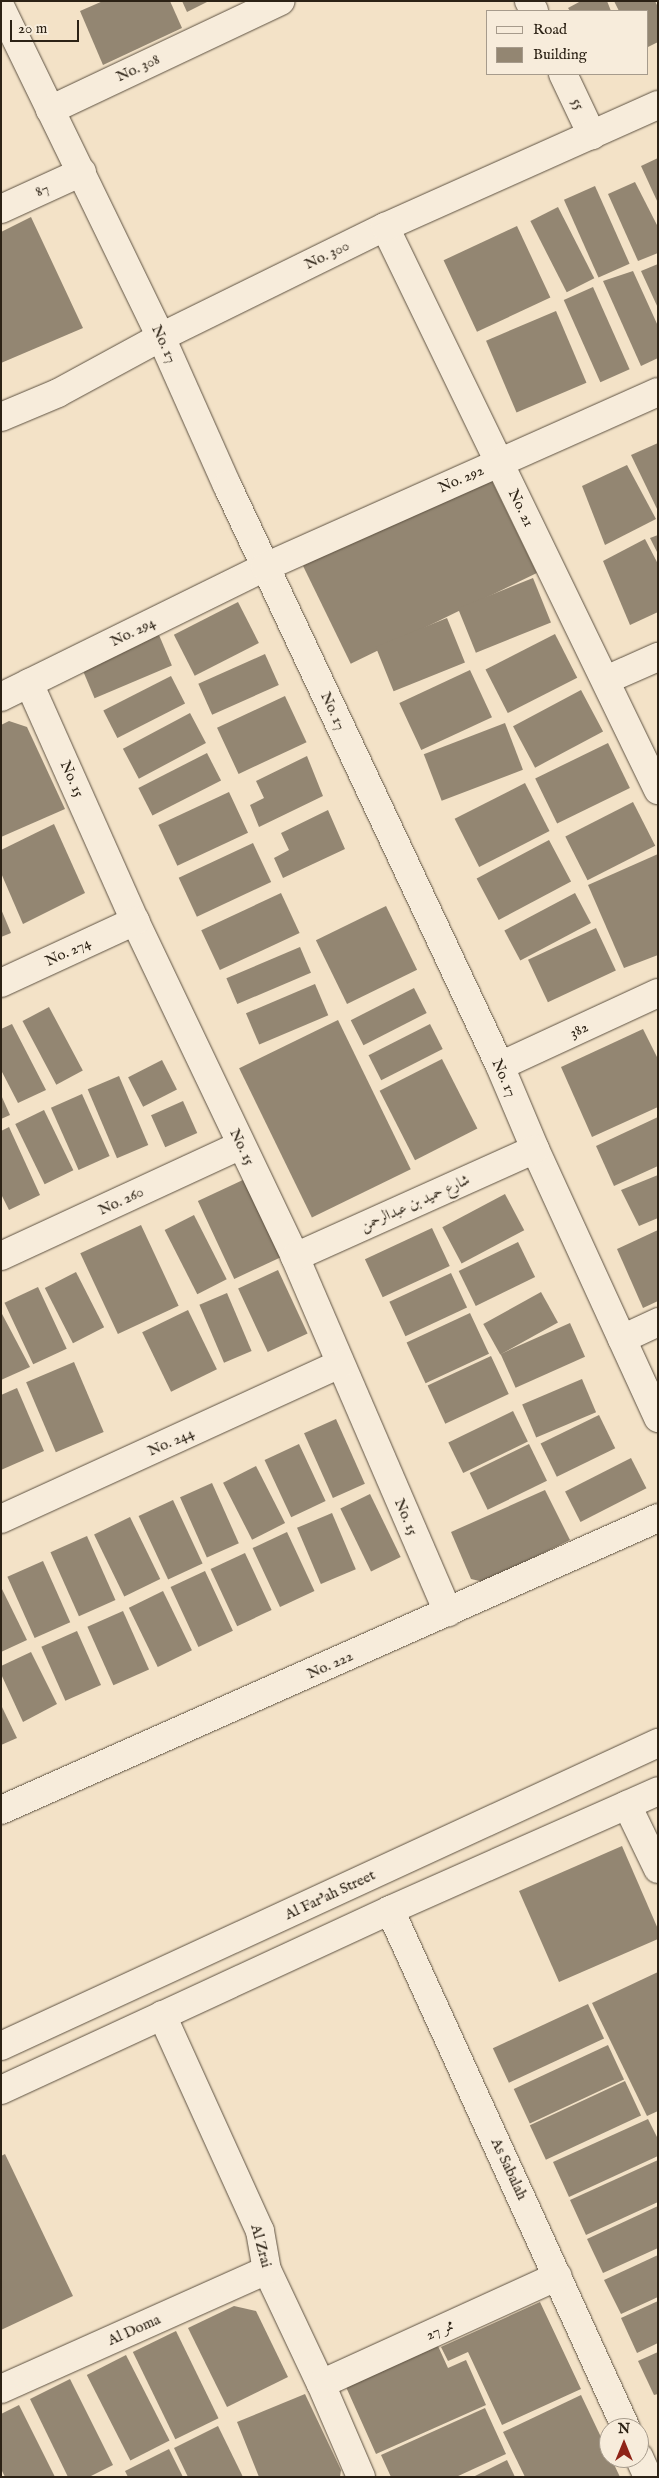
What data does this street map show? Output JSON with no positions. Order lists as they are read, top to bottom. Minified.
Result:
{"streets":{"street":["No. 308","55","87","No. 300","No. 17","No. 292","No. 21","No. 294","No. 15","No. 274","382","No. 260","شارع حميد بن عبدالرحمن","No. 244","No. 222","Al Far'ah Street","As Sabalah","Al Zrai","Al Doma","ممر 27"]},"crossings":[["No. 308","No. 17"],["55","No. 300"],["87","No. 17"],["No. 300","No. 17"],["No. 300","No. 21"],["No. 17","No. 292"],["No. 17","No. 294"],["No. 17","382"],["No. 17","شارع حميد بن عبدالرحمن"],["No. 292","No. 21"],["No. 292","No. 294"],["No. 294","No. 15"],["No. 15","No. 274"],["No. 15","No. 260"],["No. 15","شارع حميد بن عبدالرحمن"],["No. 15","No. 244"],["No. 15","No. 222"],["As Sabalah","ممر 27"],["Al Zrai","Al Doma"],["Al Zrai","ممر 27"]],"legend":["Road","Building"],"scale_bar":"20 m","north":"top"}
